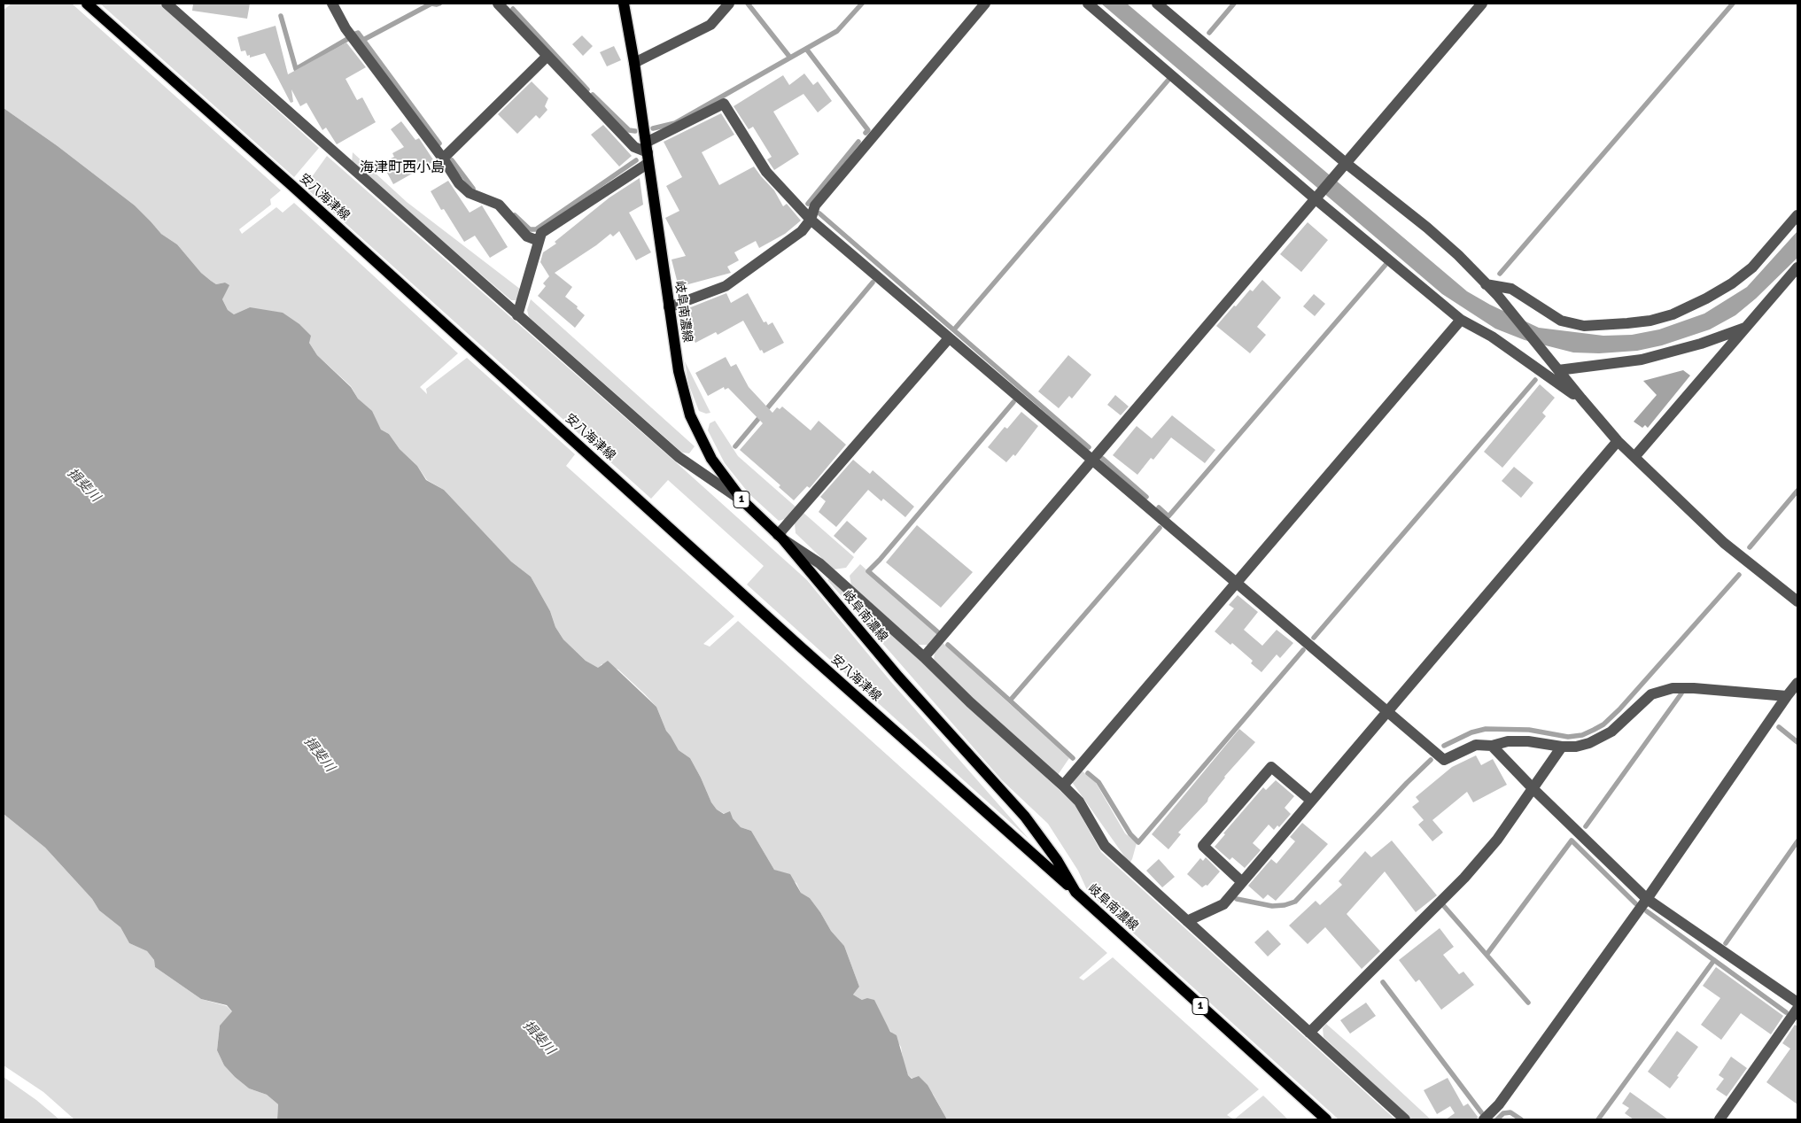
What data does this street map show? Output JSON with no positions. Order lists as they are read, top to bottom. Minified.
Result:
{"streets":{"main road":["安八海津線","岐阜南濃線","1"]},"crossings":[["安八海津線","岐阜南濃線"]],"districts":["海津町西小島"],"water":["揖斐川"]}
